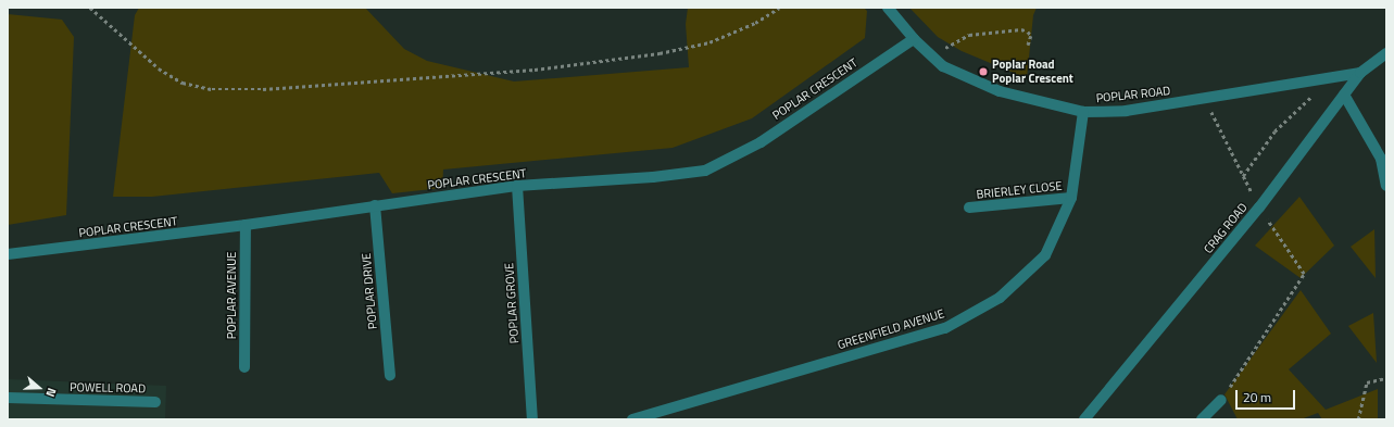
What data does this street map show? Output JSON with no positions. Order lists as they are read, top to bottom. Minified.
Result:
{"streets":{"street":["POPLAR CRESCENT","POPLAR ROAD","BRIERLEY CLOSE","CRAG ROAD","POPLAR DRIVE","POPLAR AVENUE","POPLAR GROVE","GREENFIELD AVENUE","POWELL ROAD"]},"crossings":[["POPLAR CRESCENT","POPLAR ROAD"],["POPLAR CRESCENT","POPLAR DRIVE"],["POPLAR CRESCENT","POPLAR AVENUE"],["POPLAR CRESCENT","POPLAR GROVE"],["POPLAR ROAD","CRAG ROAD"],["POPLAR ROAD","GREENFIELD AVENUE"],["BRIERLEY CLOSE","GREENFIELD AVENUE"]],"places":["Poplar Road Poplar Crescent"],"scale_bar":"20 m","north":"right"}
